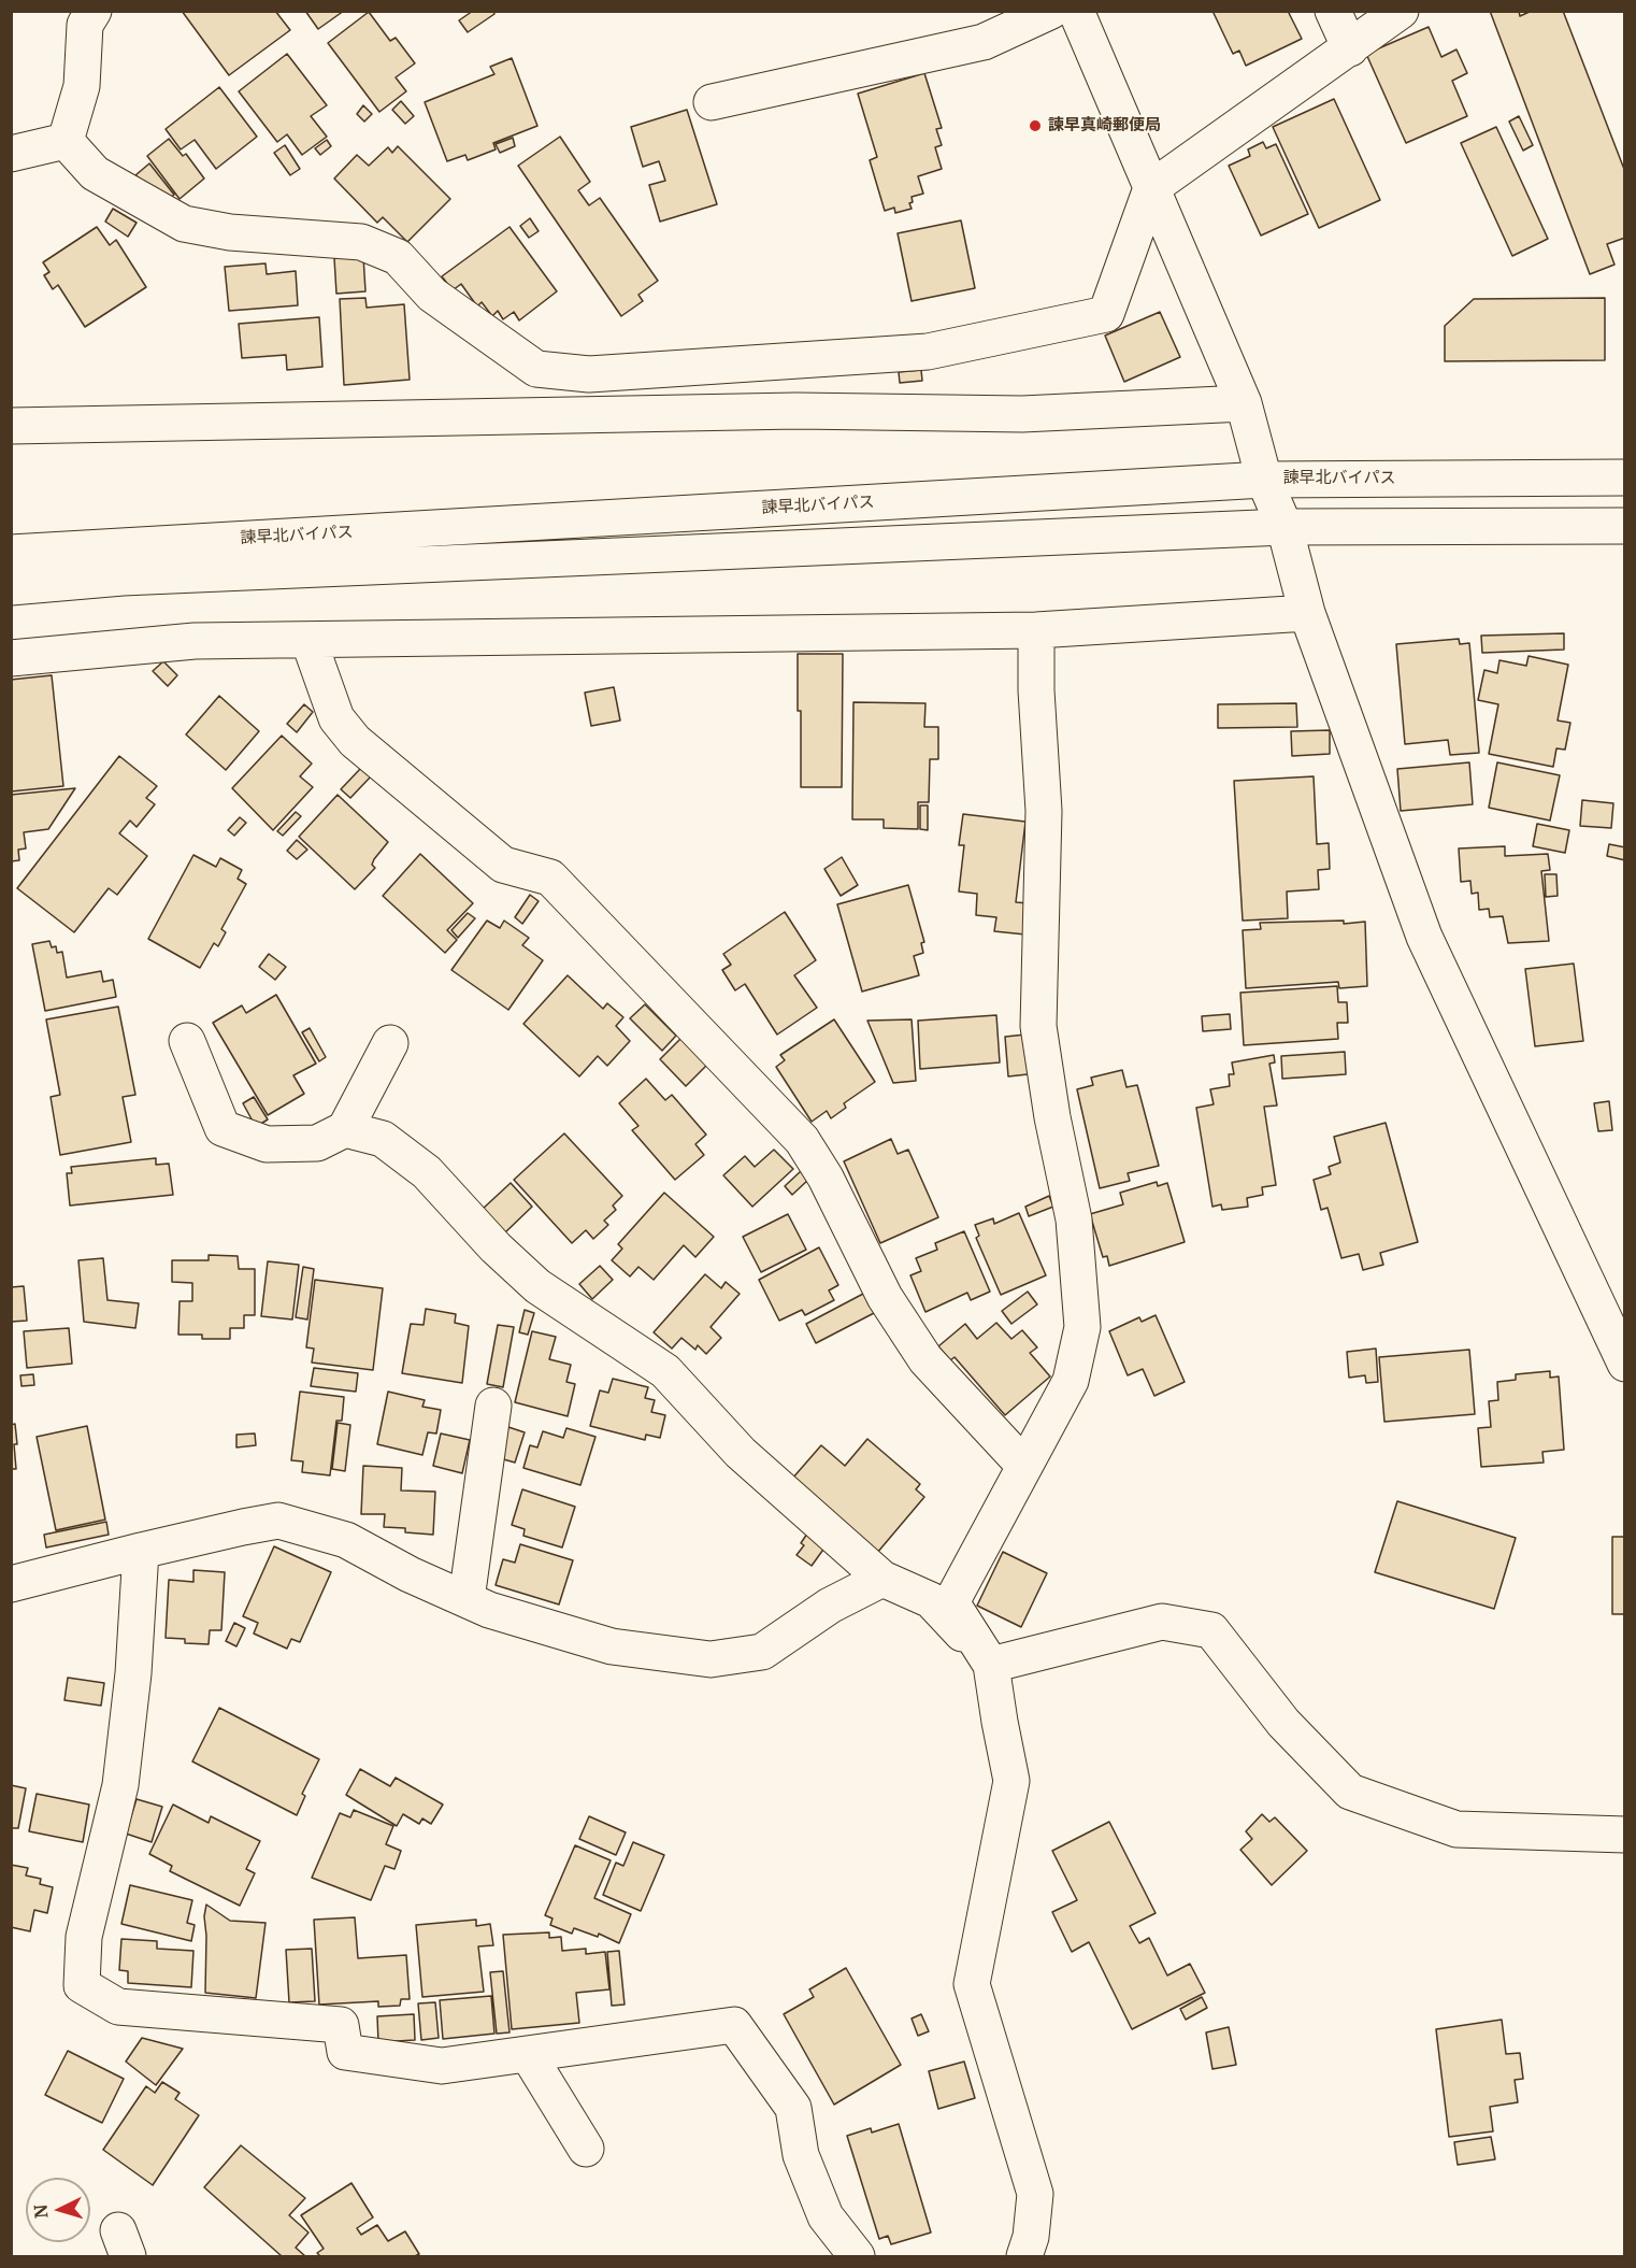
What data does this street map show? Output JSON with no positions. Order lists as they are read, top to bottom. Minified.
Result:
{"streets":{"main road":["諫早北バイパス"]},"places":["諫早真崎郵便局"],"north":"left"}
